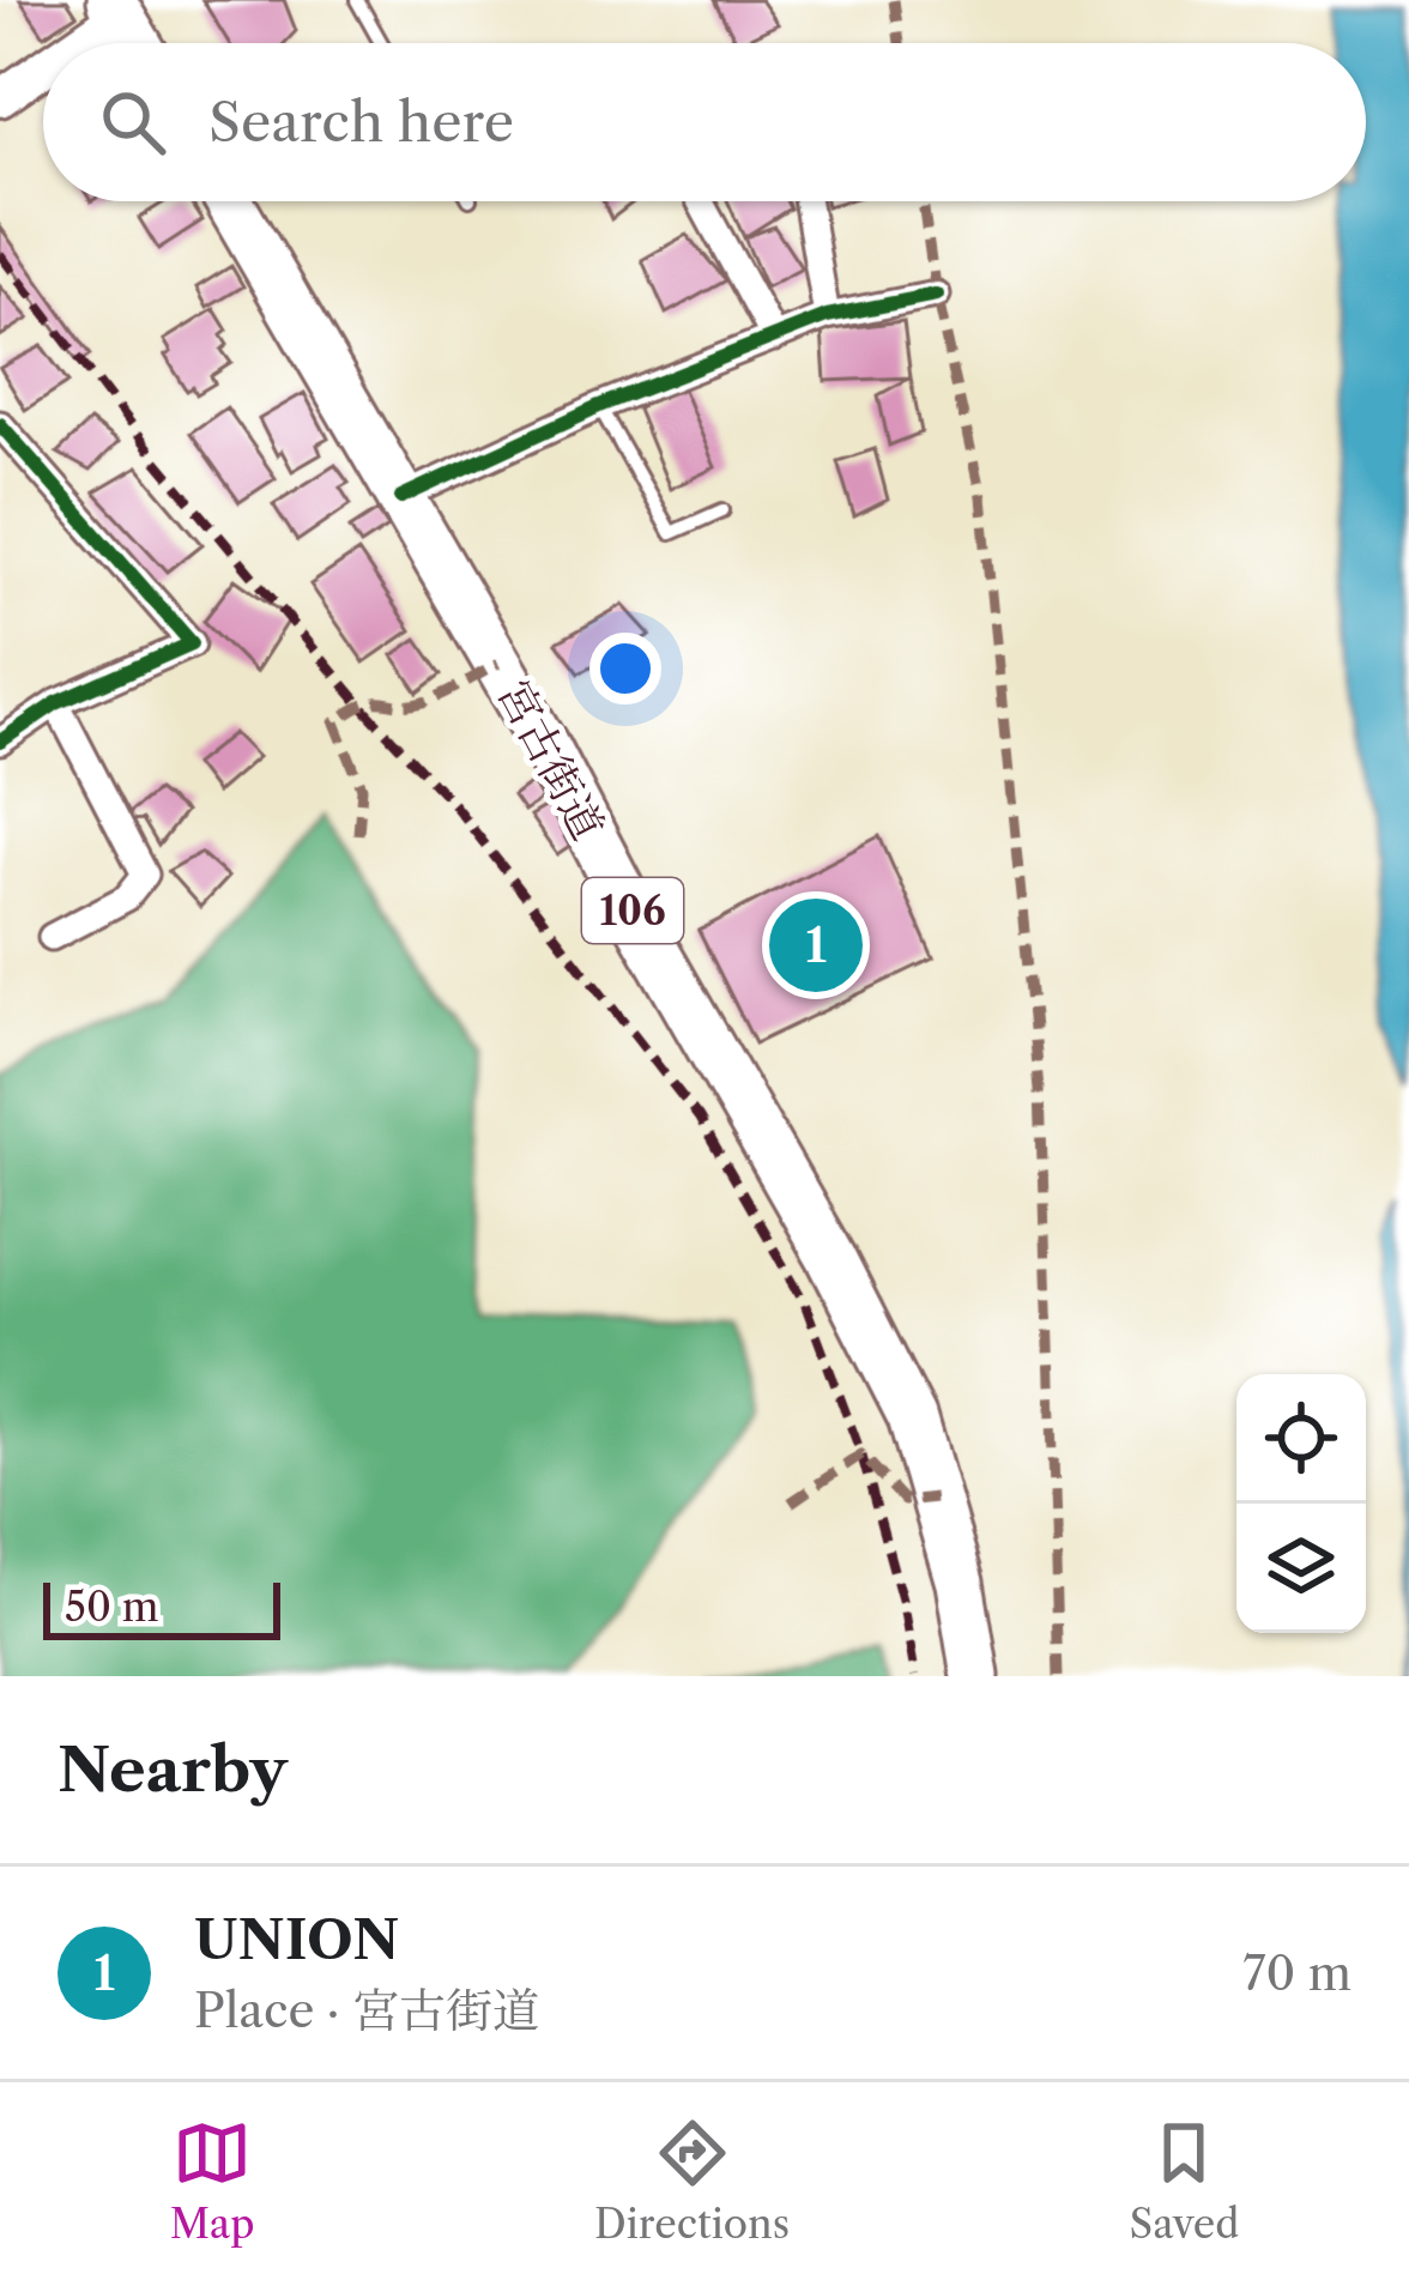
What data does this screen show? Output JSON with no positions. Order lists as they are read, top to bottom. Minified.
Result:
{"streets":{"highway":["宮古街道","106"]},"scale_bar":"50 m","page":{"search":"Search here","pins":"1","scale":"50 m","heading":"Nearby","list":[{"mark":"1","name":"UNION","note":"Place · 宮古街道","value":"70 m"}],"nav":["Map","Directions","Saved"]}}
